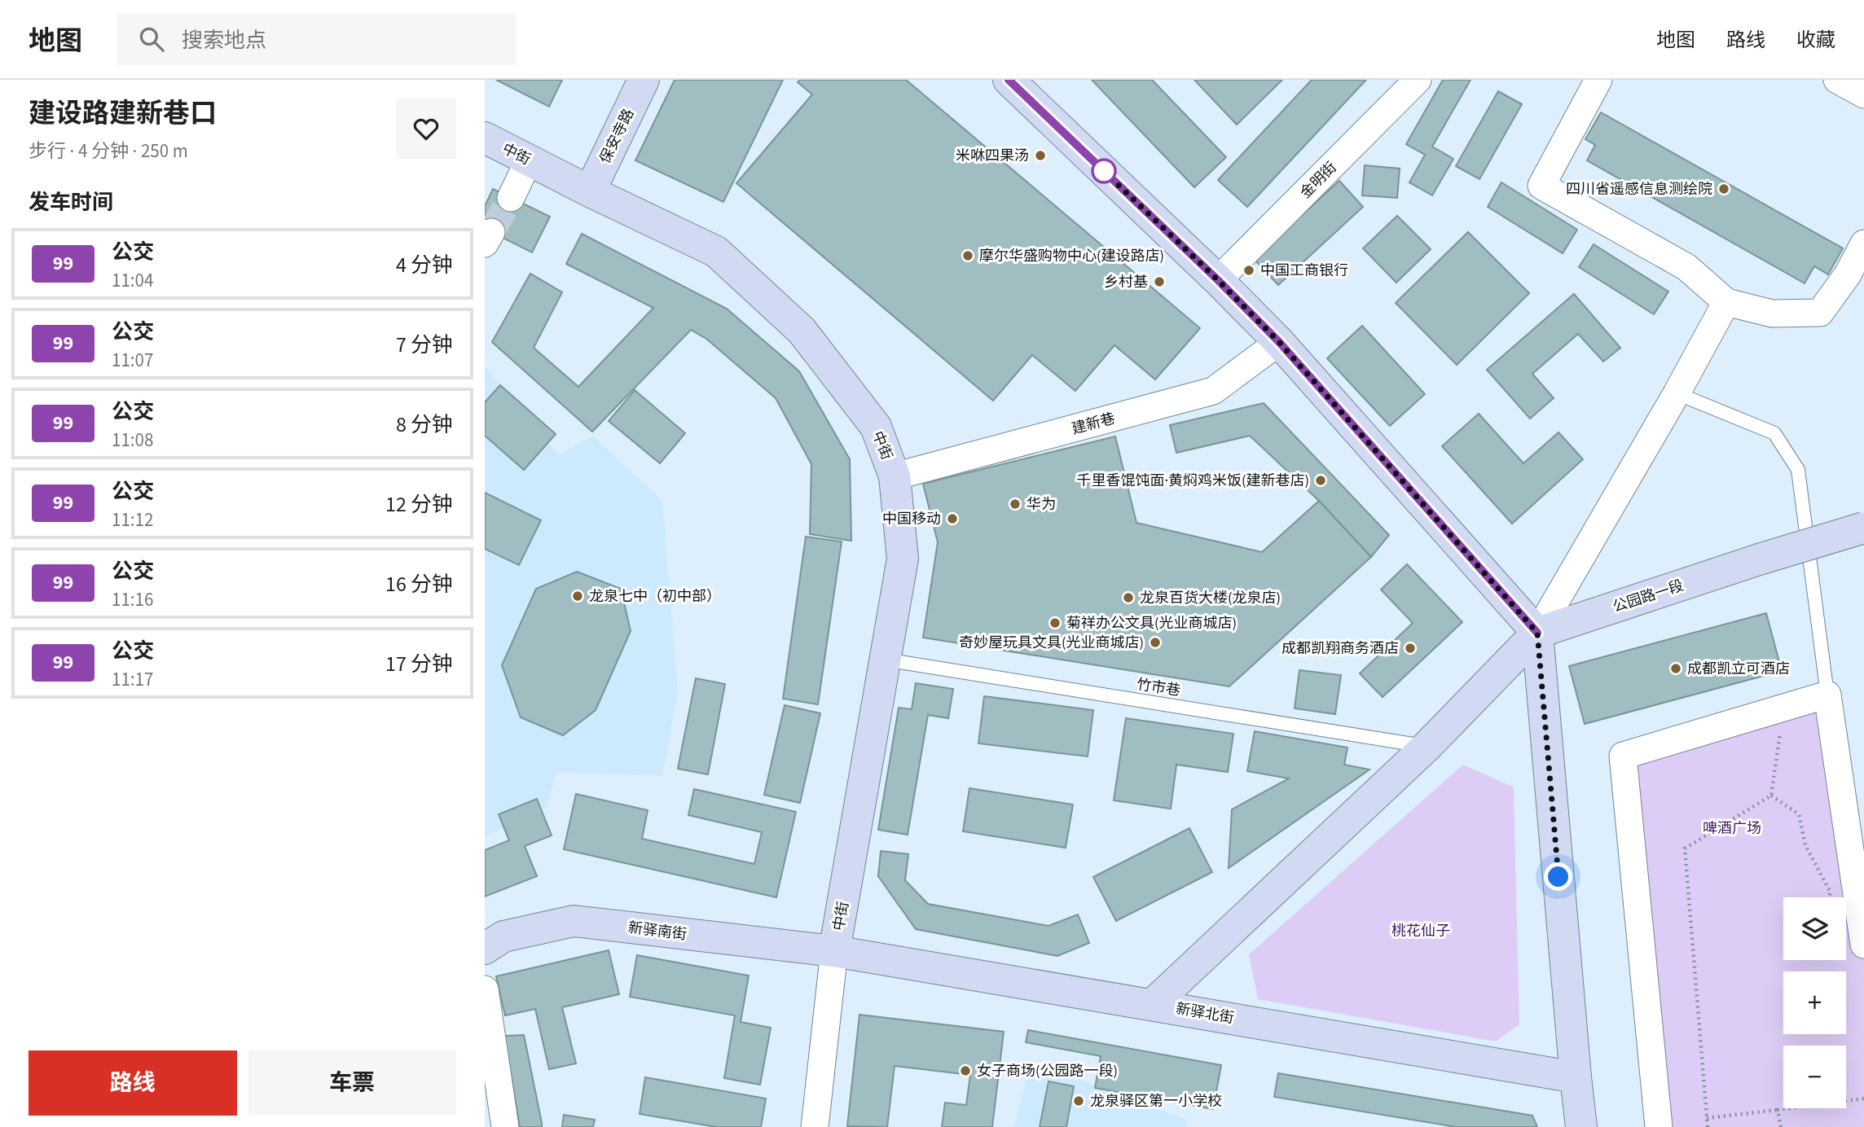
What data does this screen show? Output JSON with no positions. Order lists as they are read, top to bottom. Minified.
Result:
{"streets":{"street":["保安寺路","中街","金明街","建新巷","公园路一段","新驿南街","新驿北街"],"lane":["竹市巷"]},"crossings":[["保安寺路","中街"],["中街","建新巷"],["中街","竹市巷"],["中街","新驿南街"],["中街","新驿北街"],["新驿南街","新驿北街"]],"parks":["啤酒广场","桃花仙子"],"places":["米咻四果汤","四川省遥感信息测绘院","摩尔华盛购物中心(建设路店)","中国工商银行","乡村基","千里香馄饨面·黄焖鸡米饭(建新巷店)","华为","中国移动","龙泉七中（初中部）","龙泉百货大楼(龙泉店)","菊祥办公文具(光业商城店)","奇妙屋玩具文具(光业商城店)","成都凯翔商务酒店","成都凯立可酒店","女子商场(公园路一段)","龙泉驿区第一小学校"],"lines":["bus line 99"],"page":{"header":"地图","search":"搜索地点","nav":["地图","路线","收藏"],"heading":[["建设路建新巷口","步行 · 4 分钟 · 250 m"],"发车时间"],"list":[{"mark":"99","name":"公交","note":"11:04","value":"4 分钟"},{"mark":"99","name":"公交","note":"11:07","value":"7 分钟"},{"mark":"99","name":"公交","note":"11:08","value":"8 分钟"},{"mark":"99","name":"公交","note":"11:12","value":"12 分钟"},{"mark":"99","name":"公交","note":"11:16","value":"16 分钟"},{"mark":"99","name":"公交","note":"11:17","value":"17 分钟"}],"map_buttons":["+","−"],"buttons":["路线","车票"]}}
